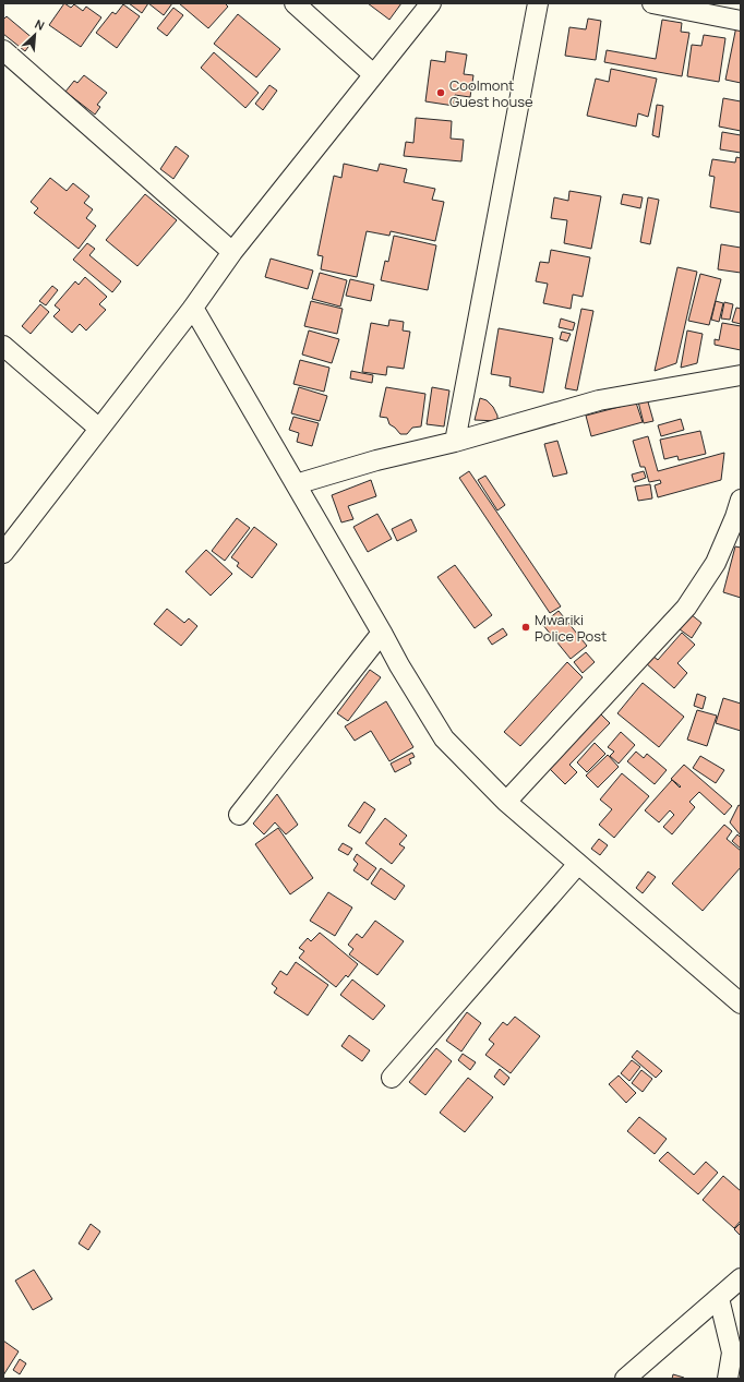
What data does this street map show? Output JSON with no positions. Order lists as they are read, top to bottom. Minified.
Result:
{"places":["Coolmont Guest house","Mwariki Police Post"],"north":"top right"}
